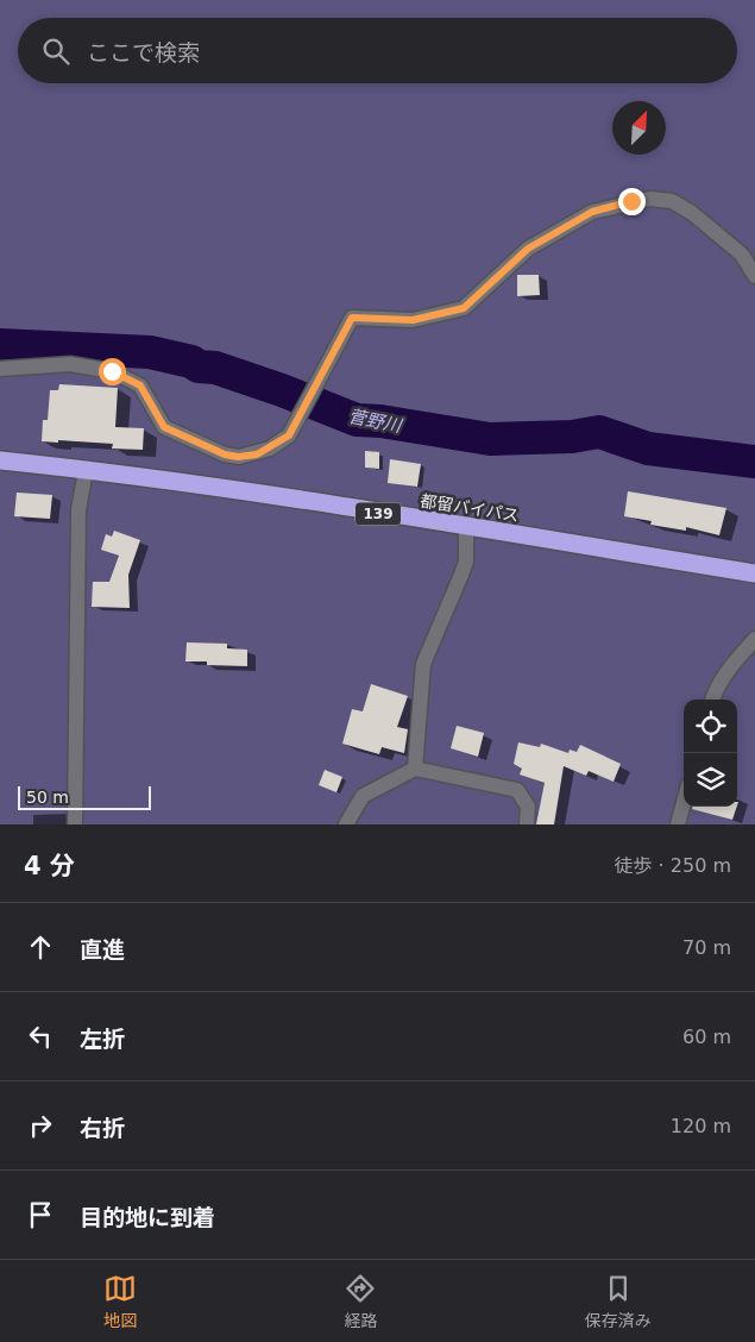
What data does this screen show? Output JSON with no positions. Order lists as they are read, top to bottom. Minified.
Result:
{"streets":{"highway":["都留バイパス","139"]},"water":["菅野川"],"scale_bar":"50 m","north":"top right","page":{"search":"ここで検索","scale":"50 m","heading":["4 分","徒歩 · 250 m"],"list":[["直進","70 m"],["左折","60 m"],["右折","120 m"],"目的地に到着"],"nav":["地図","経路","保存済み"]}}
